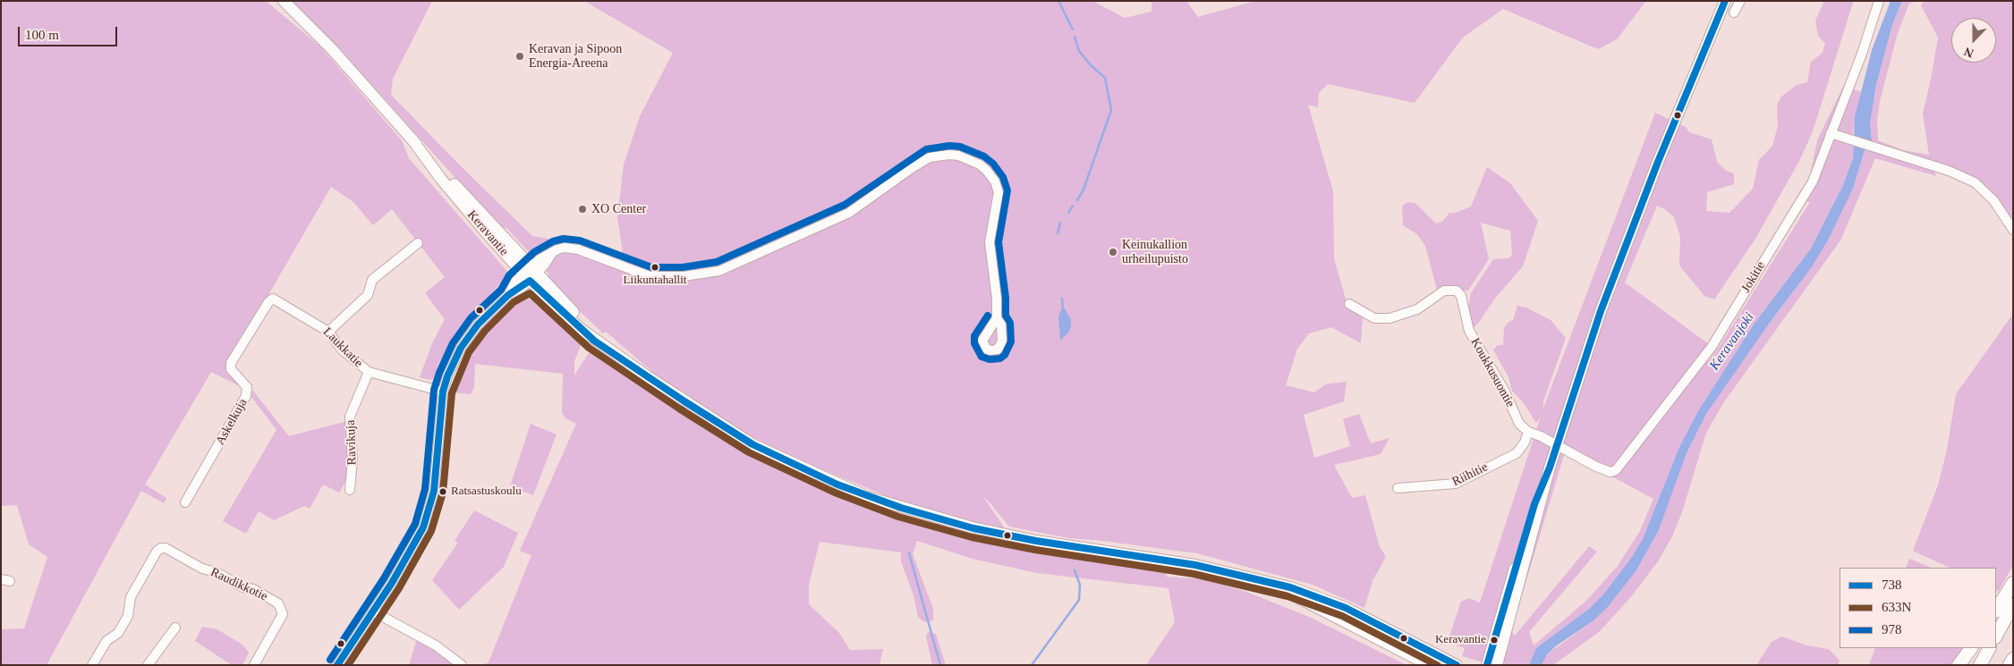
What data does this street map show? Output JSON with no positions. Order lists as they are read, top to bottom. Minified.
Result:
{"streets":{"main road":["Keravantie"],"street":["Jokitie","Laukkatie","Koukkusuontie","Askelkuja","Ravikuja","Riihitie","Raudikkotie"]},"crossings":[["Jokitie","Koukkusuontie"],["Laukkatie","Askelkuja"],["Laukkatie","Ravikuja"],["Koukkusuontie","Riihitie"]],"water":["Keravanjoki"],"places":["Keravan ja Sipoon Energia-Areena","XO Center","Keinukallion urheilupuisto","Liikuntahallit","Ratsastuskoulu","Keravantie"],"lines":["transit line 738","transit line 978","transit line 633N"],"legend":["738","633N","978"],"scale_bar":"100 m","north":"bottom"}
